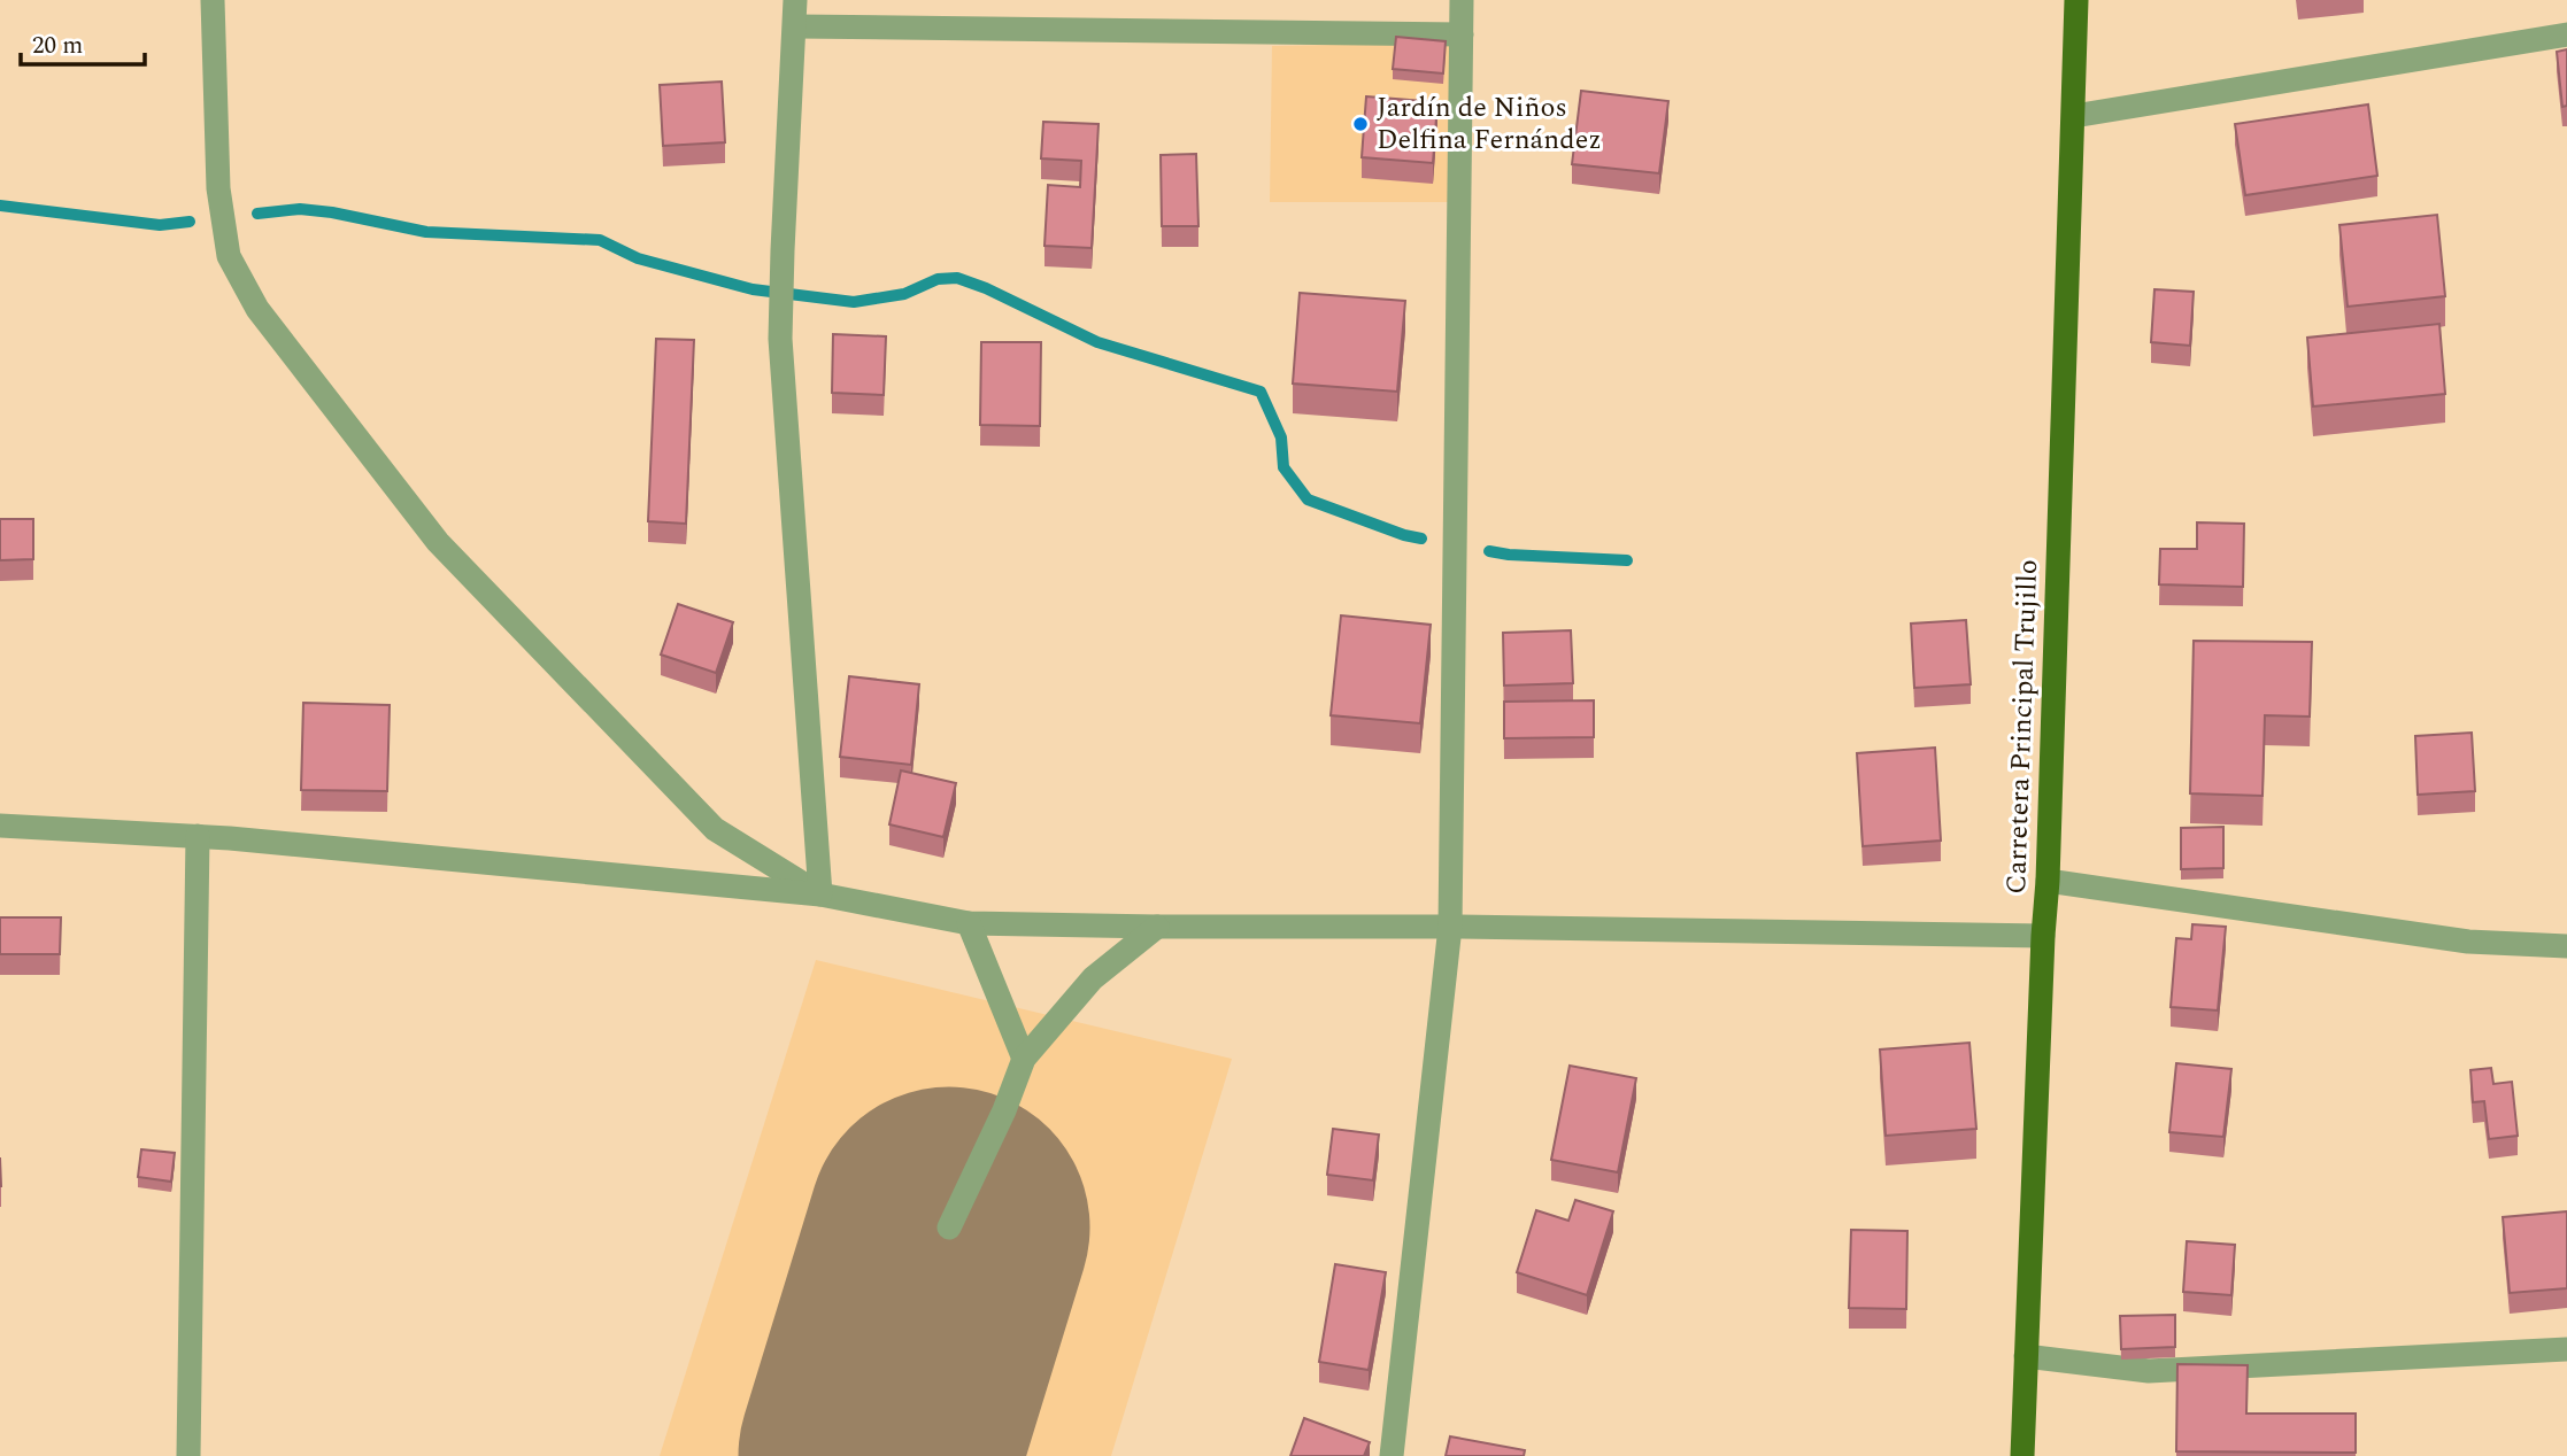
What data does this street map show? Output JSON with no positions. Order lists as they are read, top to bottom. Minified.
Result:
{"streets":{"main road":["Carretera Principal Trujillo"]},"places":["Jardín de Niños Delfina Fernández"],"scale_bar":"20 m"}
